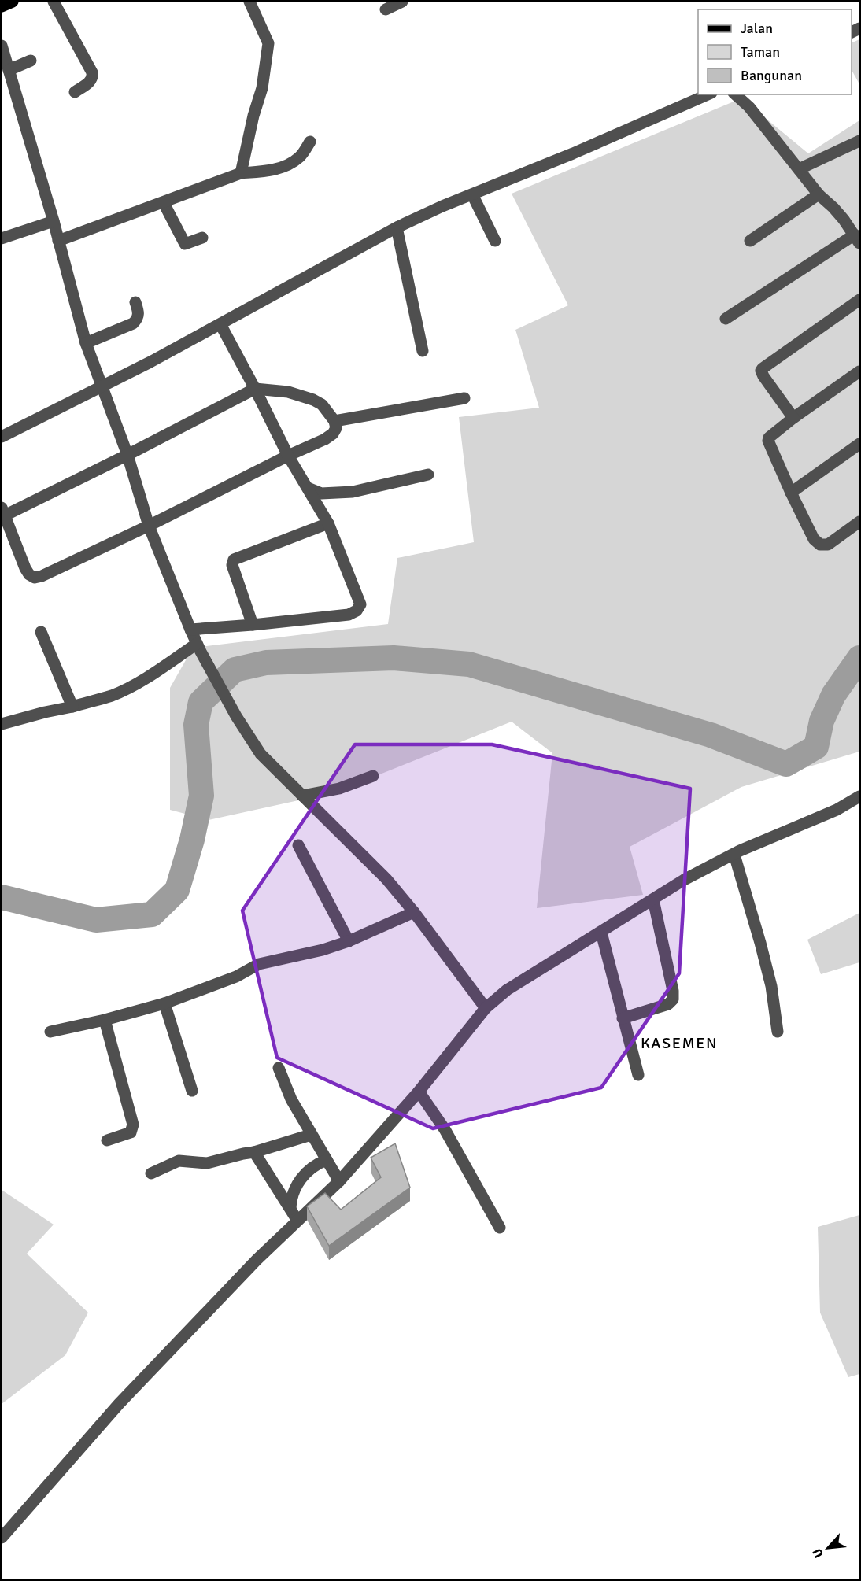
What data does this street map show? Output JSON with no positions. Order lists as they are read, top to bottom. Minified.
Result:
{"districts":["KASEMEN"],"legend":["Jalan","Taman","Bangunan"],"north":"bottom left"}
